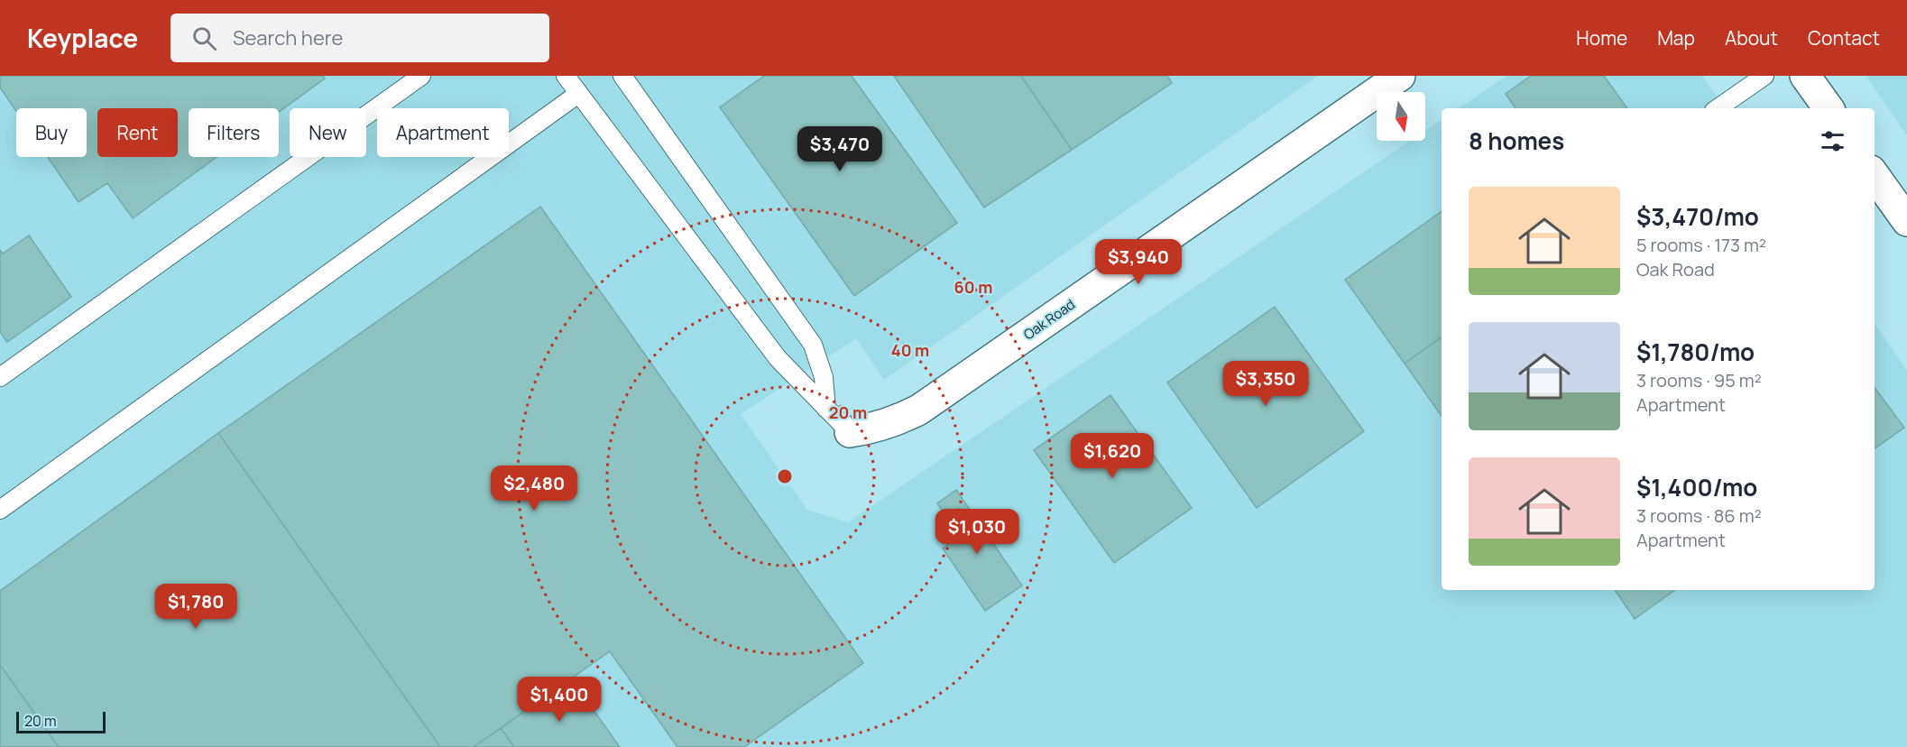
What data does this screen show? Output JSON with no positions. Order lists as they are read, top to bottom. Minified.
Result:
{"streets":{"street":["Oak Road"]},"scale_bar":"20 m","north":"bottom","page":{"header":"Keyplace","search":"Search here","nav":["Home","Map","About","Contact"],"chip":["Buy","Rent","Filters","New","Apartment"],"heading":"8 homes","price":["$3,470","$3,940","$3,350","$1,620","$2,480","$1,030","$1,780","$1,400"],"list":[{"name":"$3,470/mo","note":"5 rooms · 173 m² · Oak Road"},{"name":"$1,780/mo","note":"3 rooms · 95 m² · Apartment"},{"name":"$1,400/mo","note":"3 rooms · 86 m² · Apartment"}],"scale":"20 m"},"rings":["60 m","40 m","20 m"]}
